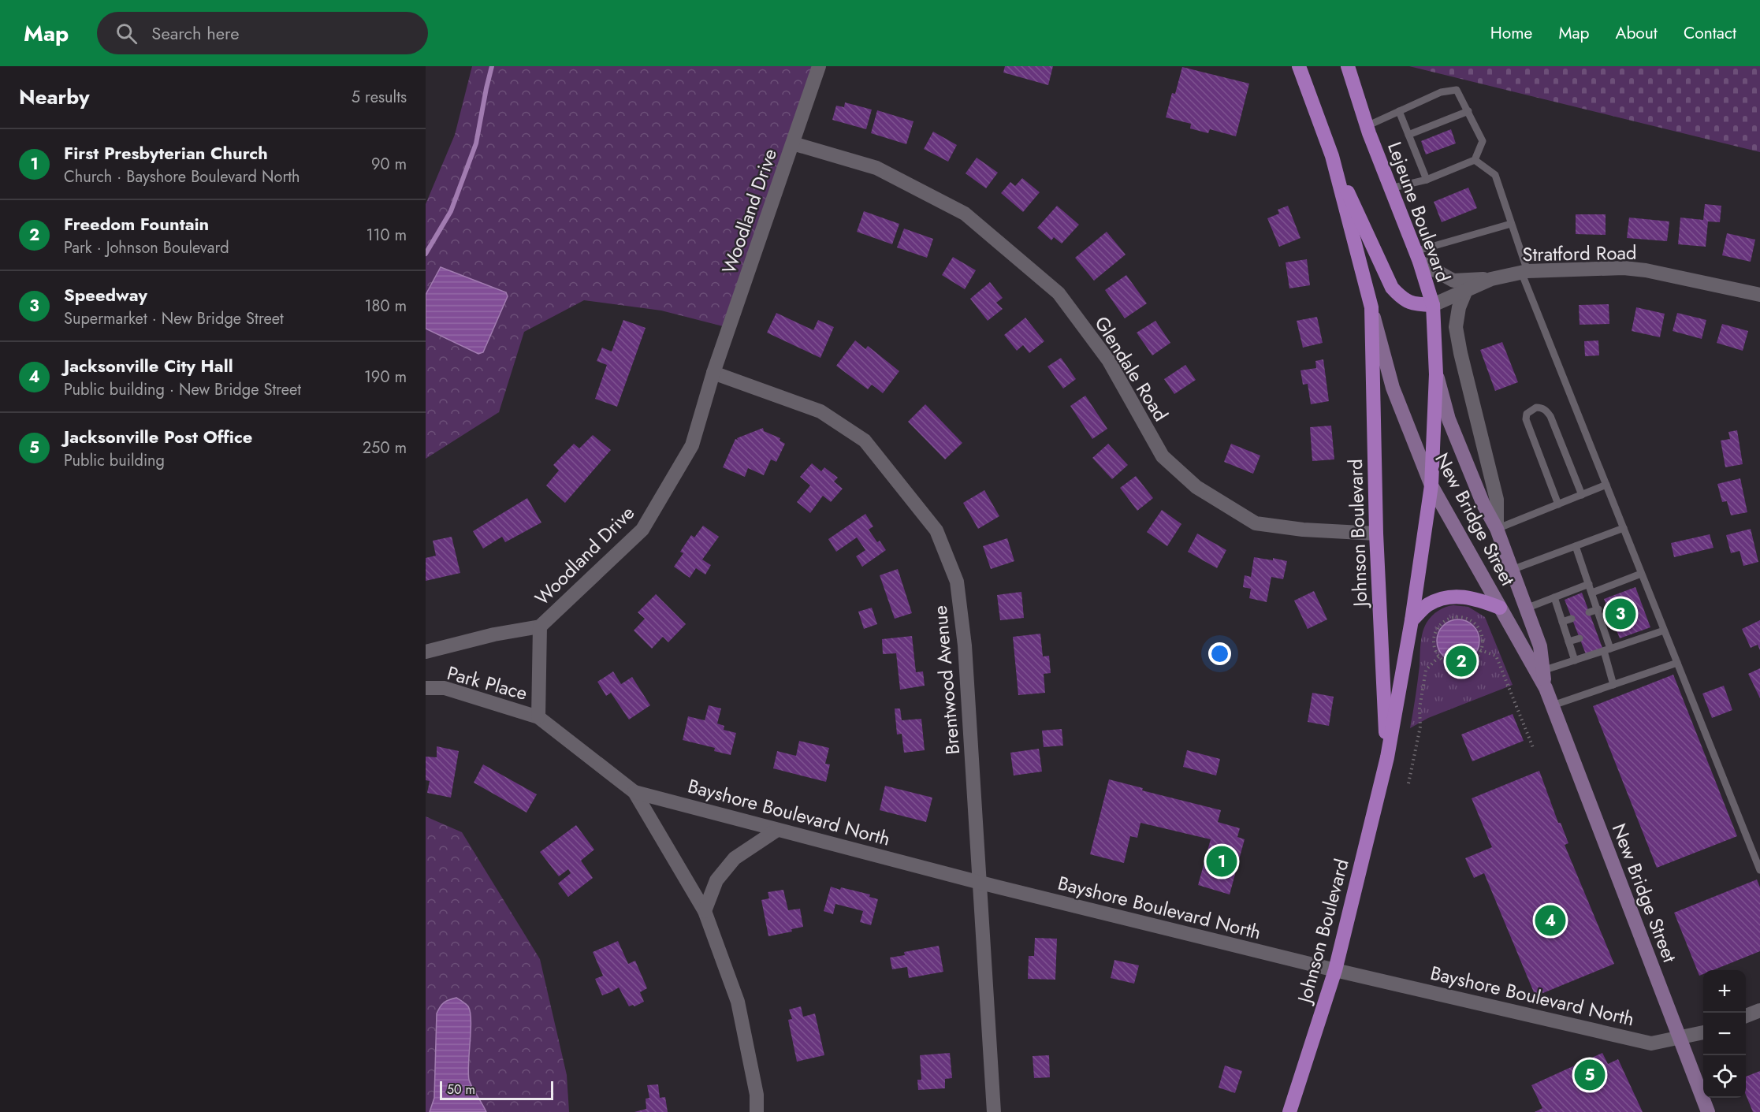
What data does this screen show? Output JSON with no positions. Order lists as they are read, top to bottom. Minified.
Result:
{"streets":{"main road":["Lejeune Boulevard","New Bridge Street","Johnson Boulevard"],"street":["Woodland Drive","Stratford Road","Glendale Road","Brentwood Avenue","Park Place","Bayshore Boulevard North"]},"crossings":[["Woodland Drive","Glendale Road"],["Woodland Drive","Brentwood Avenue"],["Woodland Drive","Park Place"],["Lejeune Boulevard","Stratford Road"],["Lejeune Boulevard","New Bridge Street"],["Lejeune Boulevard","Johnson Boulevard"],["Stratford Road","New Bridge Street"],["Glendale Road","Johnson Boulevard"],["New Bridge Street","Johnson Boulevard"],["New Bridge Street","Bayshore Boulevard North"],["Johnson Boulevard","Bayshore Boulevard North"],["Brentwood Avenue","Bayshore Boulevard North"]],"scale_bar":"50 m","page":{"header":"Map","search":"Search here","nav":["Home","Map","About","Contact"],"heading":["Nearby","5 results"],"list":[{"mark":"1","name":"First Presbyterian Church","note":"Church · Bayshore Boulevard North","value":"90 m"},{"mark":"2","name":"Freedom Fountain","note":"Park · Johnson Boulevard","value":"110 m"},{"mark":"3","name":"Speedway","note":"Supermarket · New Bridge Street","value":"180 m"},{"mark":"4","name":"Jacksonville City Hall","note":"Public building · New Bridge Street","value":"190 m"},{"mark":"5","name":"Jacksonville Post Office","note":"Public building","value":"250 m"}],"pins":["3","2","1","4","5"],"map_buttons":["+","−"],"scale":"50 m"}}
